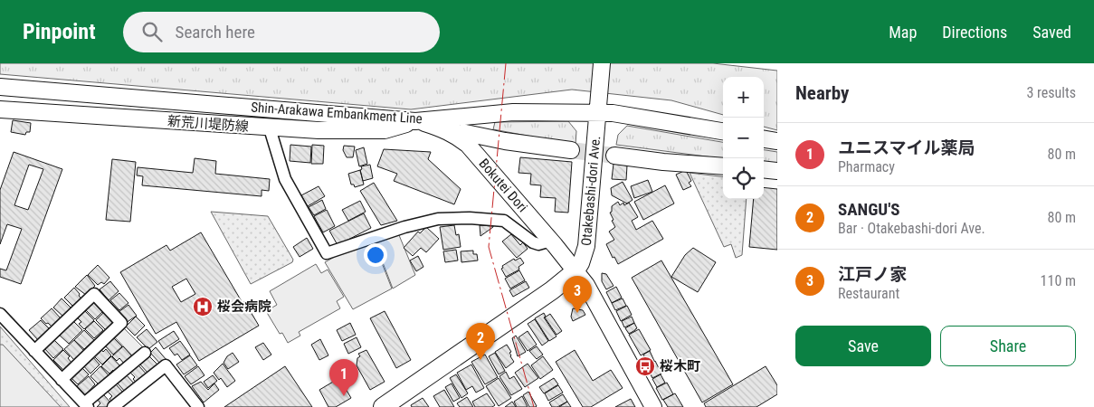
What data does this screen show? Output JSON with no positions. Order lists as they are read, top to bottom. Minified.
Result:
{"streets":{"main road":["Shin-Arakawa Embankment Line","新荒川堤防線","Bokutei Dori","Otakebashi-dori Ave."]},"crossings":[["Shin-Arakawa Embankment Line","新荒川堤防線"],["Shin-Arakawa Embankment Line","Bokutei Dori"],["Shin-Arakawa Embankment Line","Otakebashi-dori Ave."],["新荒川堤防線","Bokutei Dori"],["Bokutei Dori","Otakebashi-dori Ave."]],"places":{"hospital":["桜会病院"],"bus stop":["桜木町"]},"page":{"header":"Pinpoint","search":"Search here","nav":["Map","Directions","Saved"],"heading":["Nearby","3 results"],"map_buttons":["+","−"],"list":[{"mark":"1","name":"ユニスマイル薬局","note":"Pharmacy","value":"80 m"},{"mark":"2","name":"SANGU'S","note":"Bar · Otakebashi-dori Ave.","value":"80 m"},{"mark":"3","name":"江戸ノ家","note":"Restaurant","value":"110 m"}],"pins":["3","2","1"],"buttons":["Save","Share"]}}
